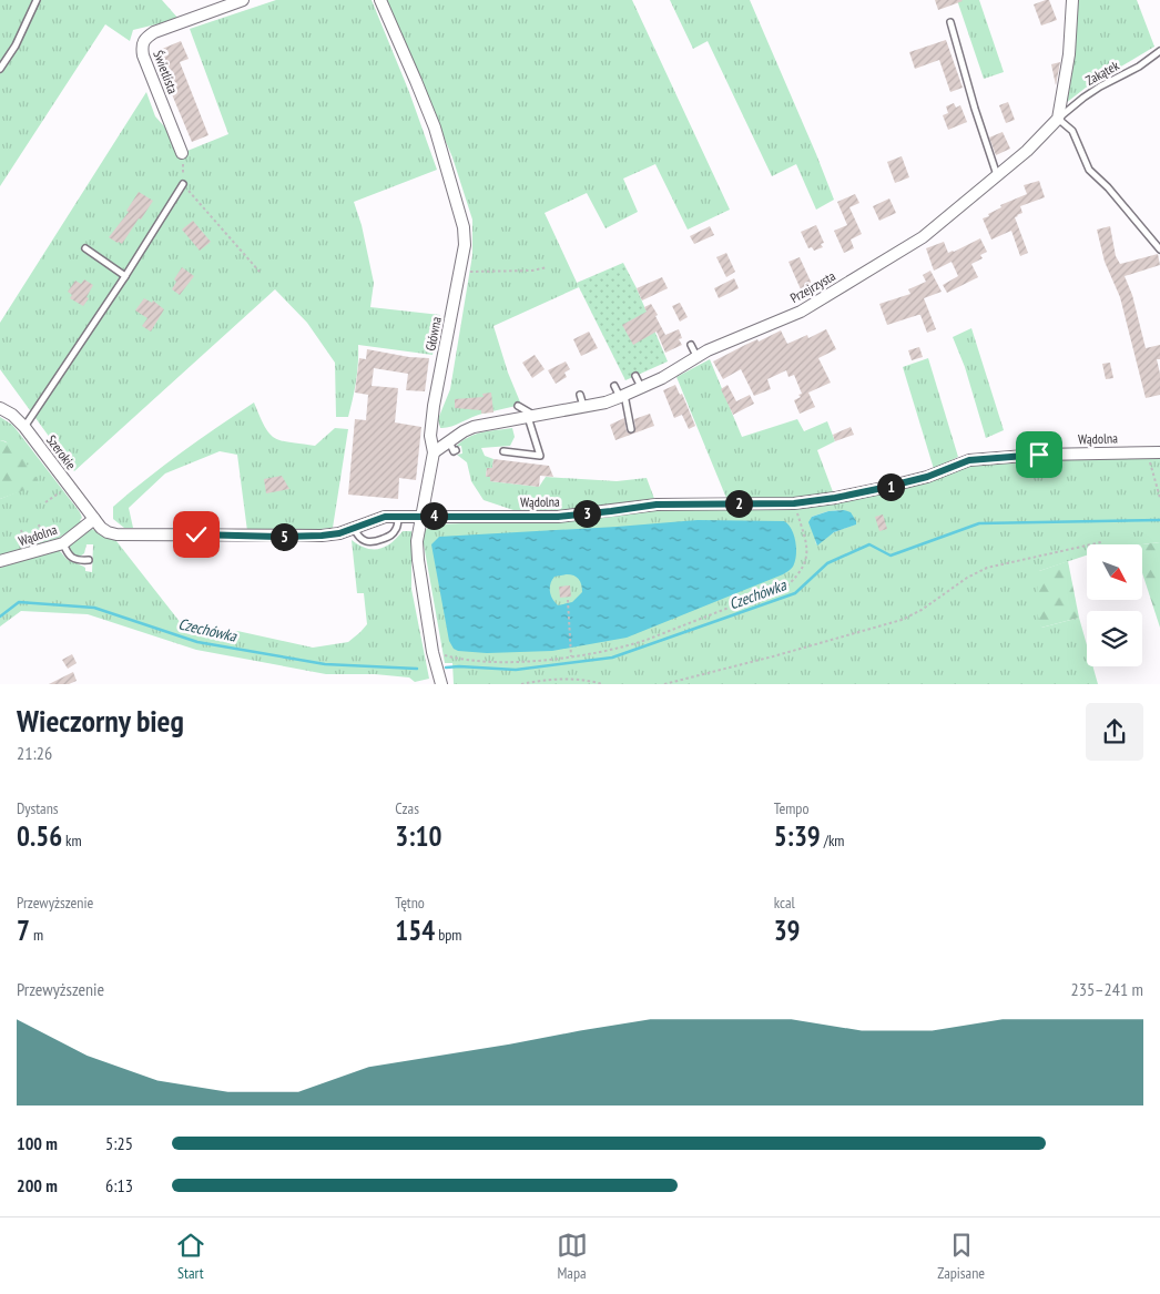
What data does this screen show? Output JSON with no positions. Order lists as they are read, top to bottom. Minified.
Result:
{"streets":{"street":["Świetlista","Przejrzysta","Główna","Wądolna","Szerokie"],"lane":["Zakątek"]},"crossings":[["Zakątek","Przejrzysta"],["Przejrzysta","Główna"],["Główna","Wądolna"],["Wądolna","Szerokie"]],"water":["Czechówka"],"north":"bottom right","page":{"pins":["1","2","3","4","5"],"heading":["Wieczorny bieg","21:26"],"stats":[["Dystans","0.56 km"],["Czas","3:10"],["Tempo","5:39 /km"],["Przewyższenie","7 m"],["Tętno","154 bpm"],["kcal","39"]],"chart":["Przewyższenie","235–241 m"],"list":[{"name":"100 m","note":"5:25"},{"name":"200 m","note":"6:13"}],"tabs":["Start","Mapa","Zapisane"]}}
